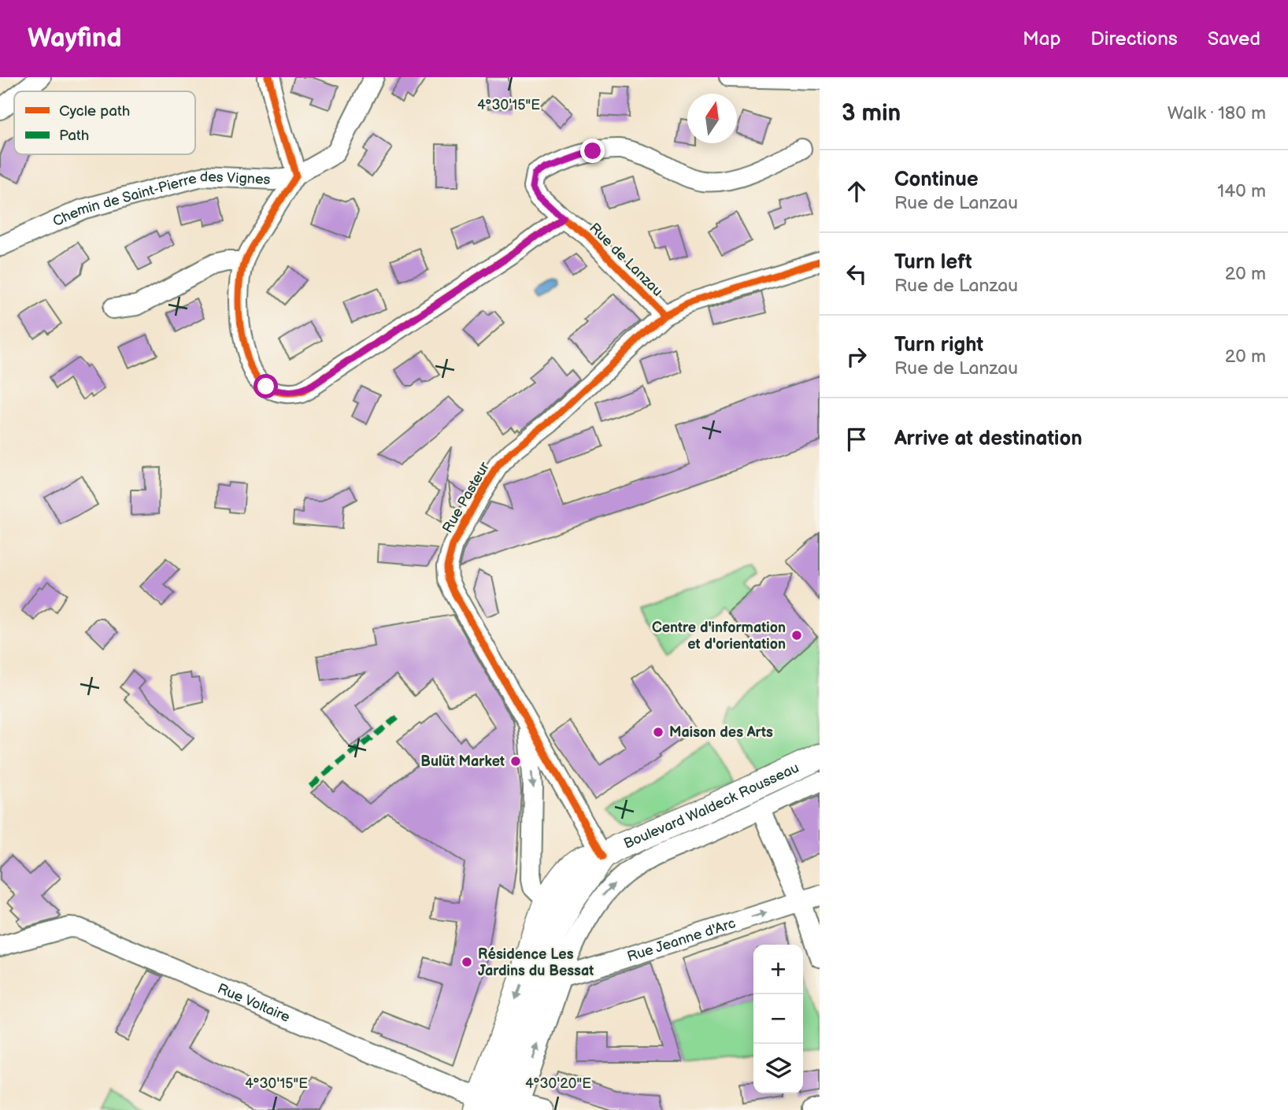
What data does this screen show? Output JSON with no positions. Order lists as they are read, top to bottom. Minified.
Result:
{"streets":{"main road":["Boulevard Waldeck Rousseau"],"street":["Chemin de Saint-Pierre des Vignes","Rue de Lanzau","Rue Pasteur","Rue Jeanne d'Arc","Rue Voltaire"]},"crossings":[["Rue de Lanzau","Rue Pasteur"],["Rue Pasteur","Boulevard Waldeck Rousseau"],["Boulevard Waldeck Rousseau","Rue Jeanne d'Arc"],["Boulevard Waldeck Rousseau","Rue Voltaire"]],"one_way":["Rue Jeanne d'Arc"],"places":["Centre d'information et d'orientation","Maison des Arts","Bulüt Market","Résidence Les Jardins du Bessat"],"legend":["Cycle path","Path"],"north":"top","page":{"header":"Wayfind","nav":["Map","Directions","Saved"],"heading":["3 min","Walk · 180 m"],"list":[["Continue","Rue de Lanzau","140 m"],["Turn left","Rue de Lanzau","20 m"],["Turn right","Rue de Lanzau","20 m"],"Arrive at destination"],"map_buttons":["+","−"]},"coordinates":["4°30'15\"E","4°30'20\"E"]}
